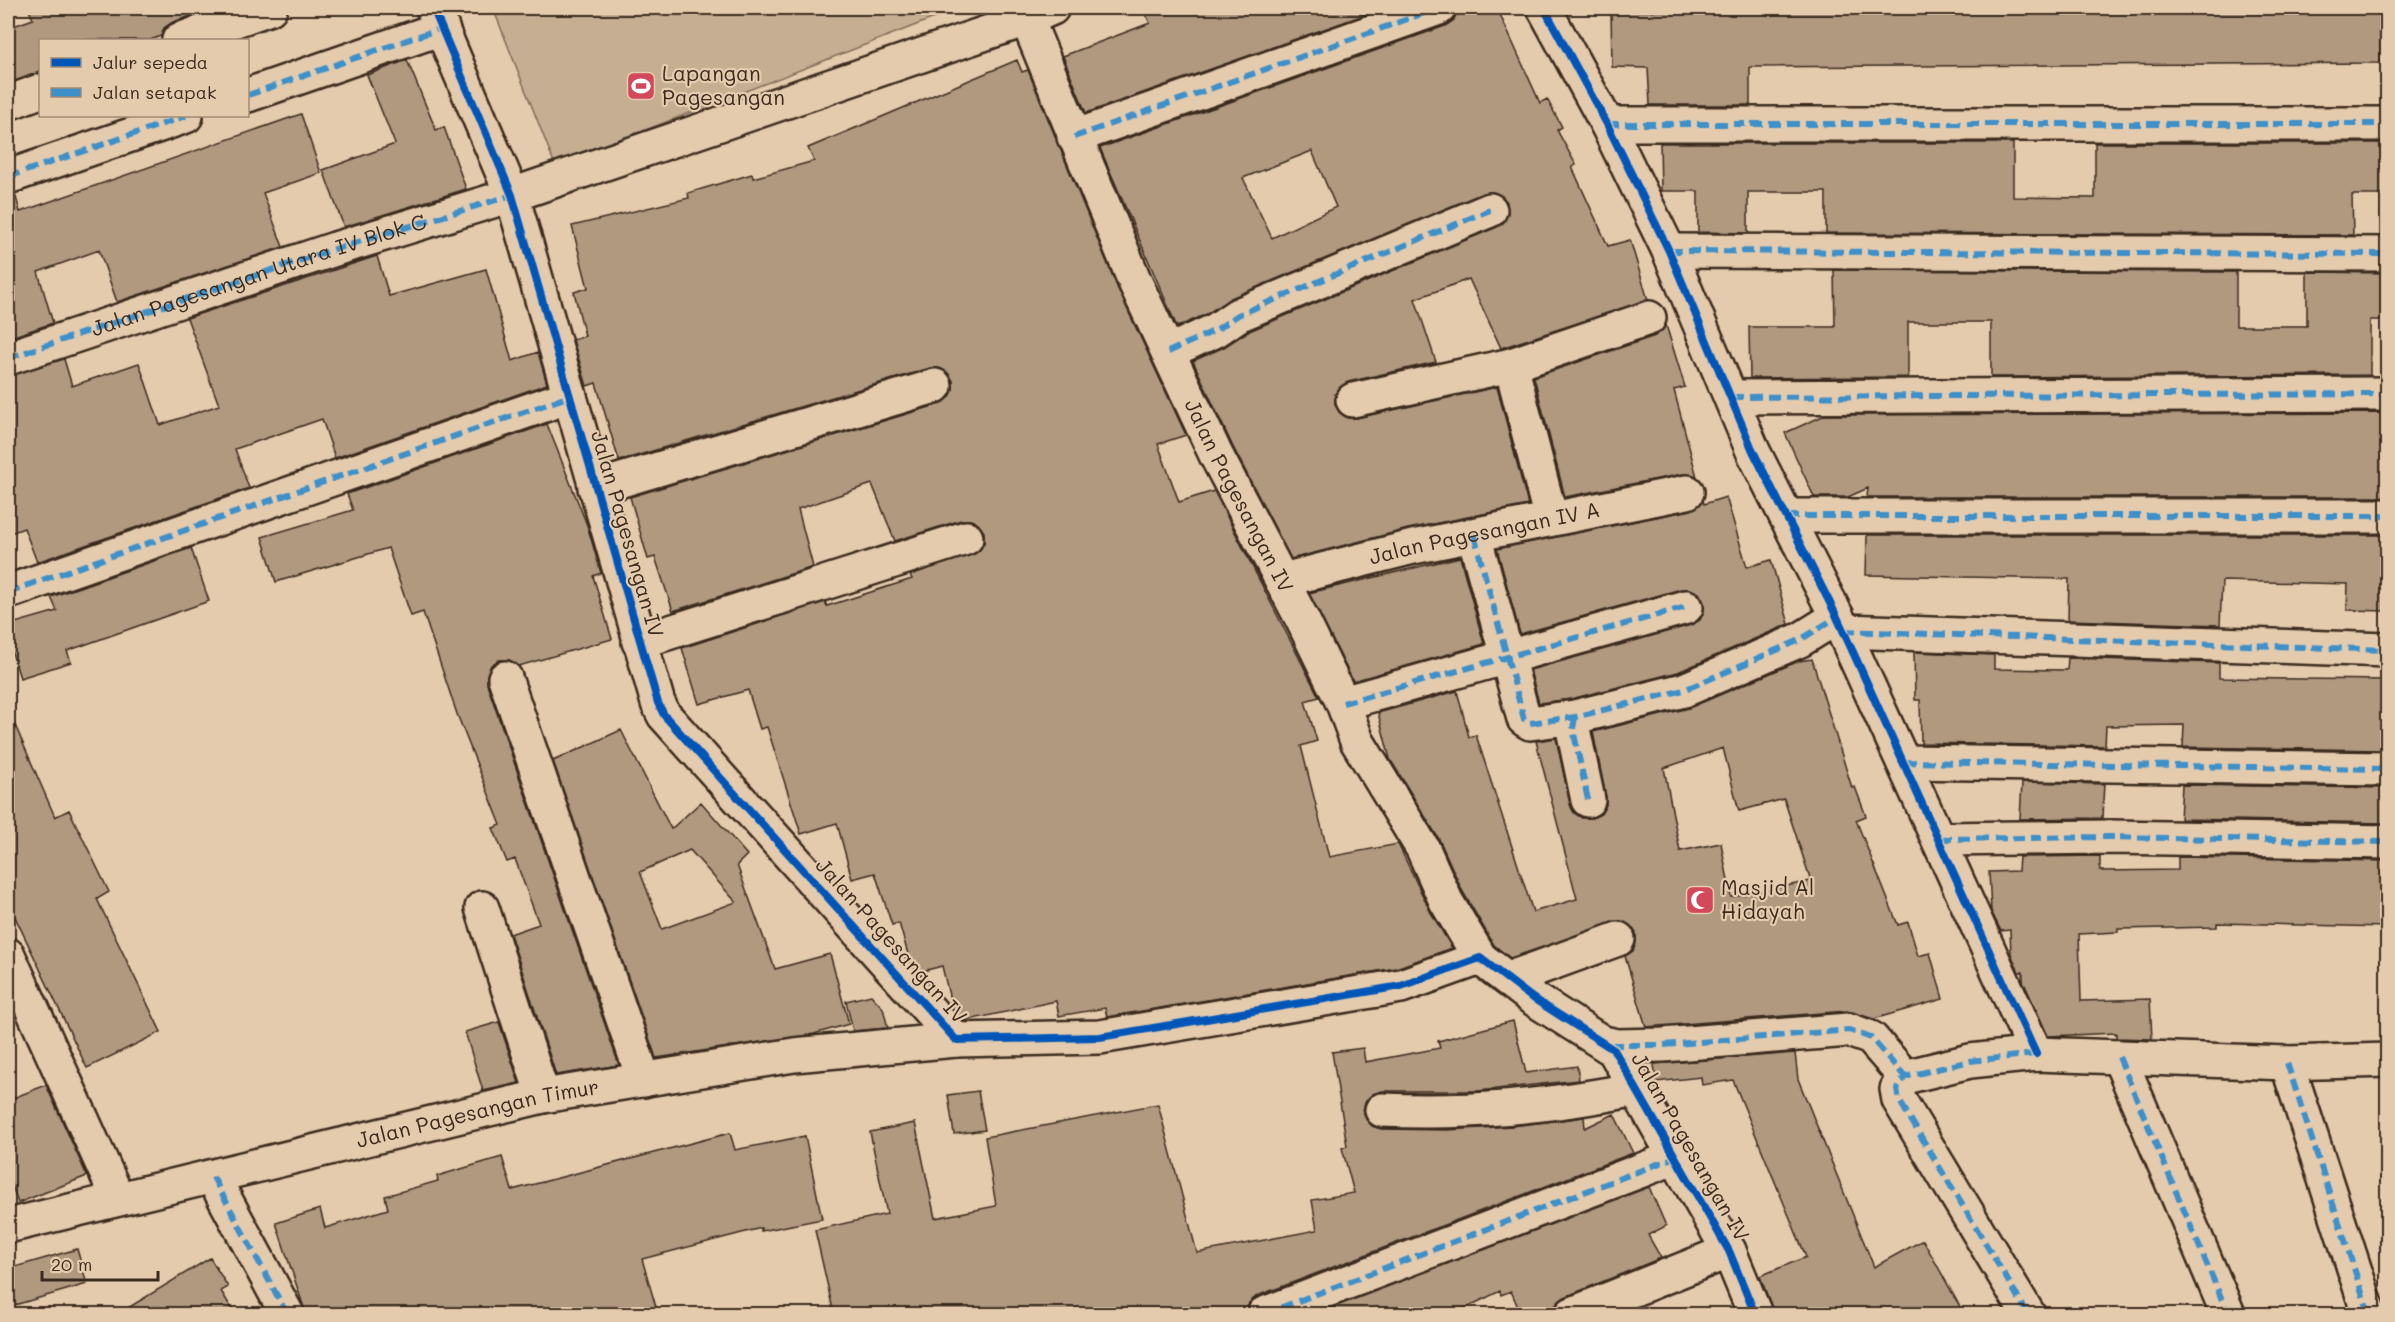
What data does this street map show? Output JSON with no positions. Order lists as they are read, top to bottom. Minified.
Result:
{"streets":{"street":["Jalan Pagesangan Utara IV Blok C","Jalan Pagesangan IV","Jalan Pagesangan IV A","Jalan Pagesangan Timur"]},"crossings":[["Jalan Pagesangan Utara IV Blok C","Jalan Pagesangan IV"],["Jalan Pagesangan IV","Jalan Pagesangan IV A"],["Jalan Pagesangan IV","Jalan Pagesangan Timur"]],"places":{"sports":["Lapangan Pagesangan"],"mosque":["Masjid Al Hidayah"]},"legend":["Jalur sepeda","Jalan setapak"],"scale_bar":"20 m"}
